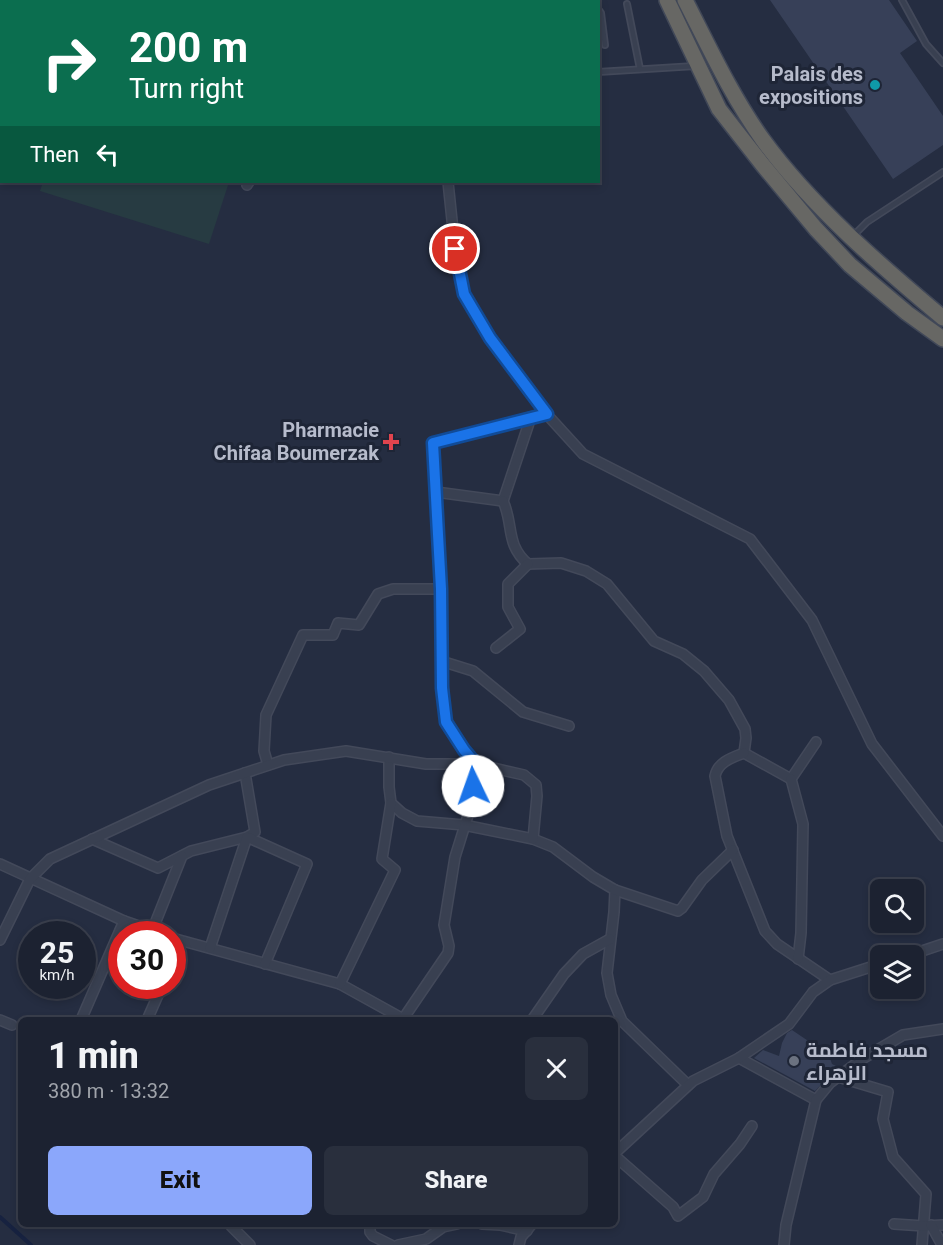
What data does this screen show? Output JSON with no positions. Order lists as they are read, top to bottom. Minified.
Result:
{"places":{"other":["Palais des expositions","مسجد فاطمة الزهراء"],"health":["Pharmacie Chifaa Boumerzak"]},"page":{"turn":["200 m","Turn right"],"then":"Then","speed":"25 km/h","limit":"30","heading":["1 min","380 m · 13:32"],"buttons":["Exit","Share"]}}
